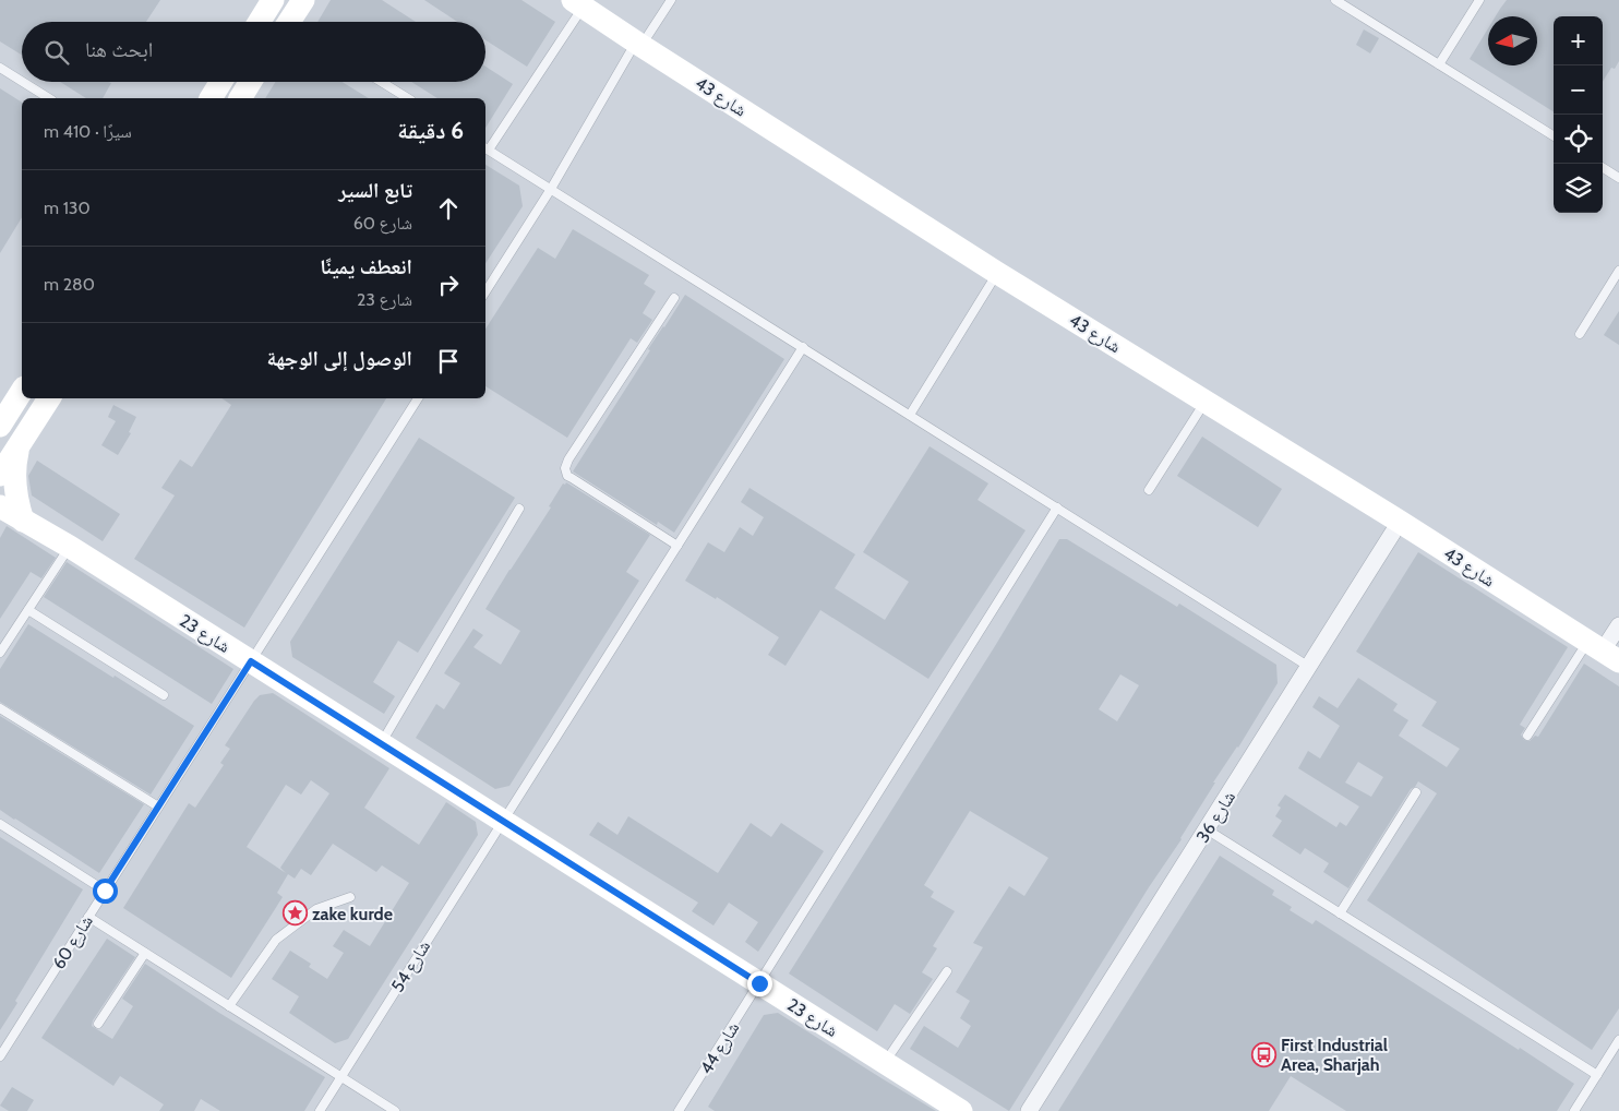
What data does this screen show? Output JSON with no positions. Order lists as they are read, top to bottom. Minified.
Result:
{"streets":{"street":["شارع 43","شارع 23","شارع 36"],"lane":["شارع 60","شارع 54","شارع 44"]},"crossings":[["شارع 43","شارع 36"],["شارع 23","شارع 60"],["شارع 23","شارع 54"],["شارع 23","شارع 44"]],"places":{"place":["zake kurde"],"bus stop":["First Industrial Area, Sharjah"]},"north":"left","page":{"map_buttons":["+","−"],"search":"ابحث هنا","heading":["6 دقيقة","سيرًا · 410 m"],"list":[["تابع السير","شارع 60","130 m"],["انعطف يمينًا","شارع 23","280 m"],"الوصول إلى الوجهة"]}}
